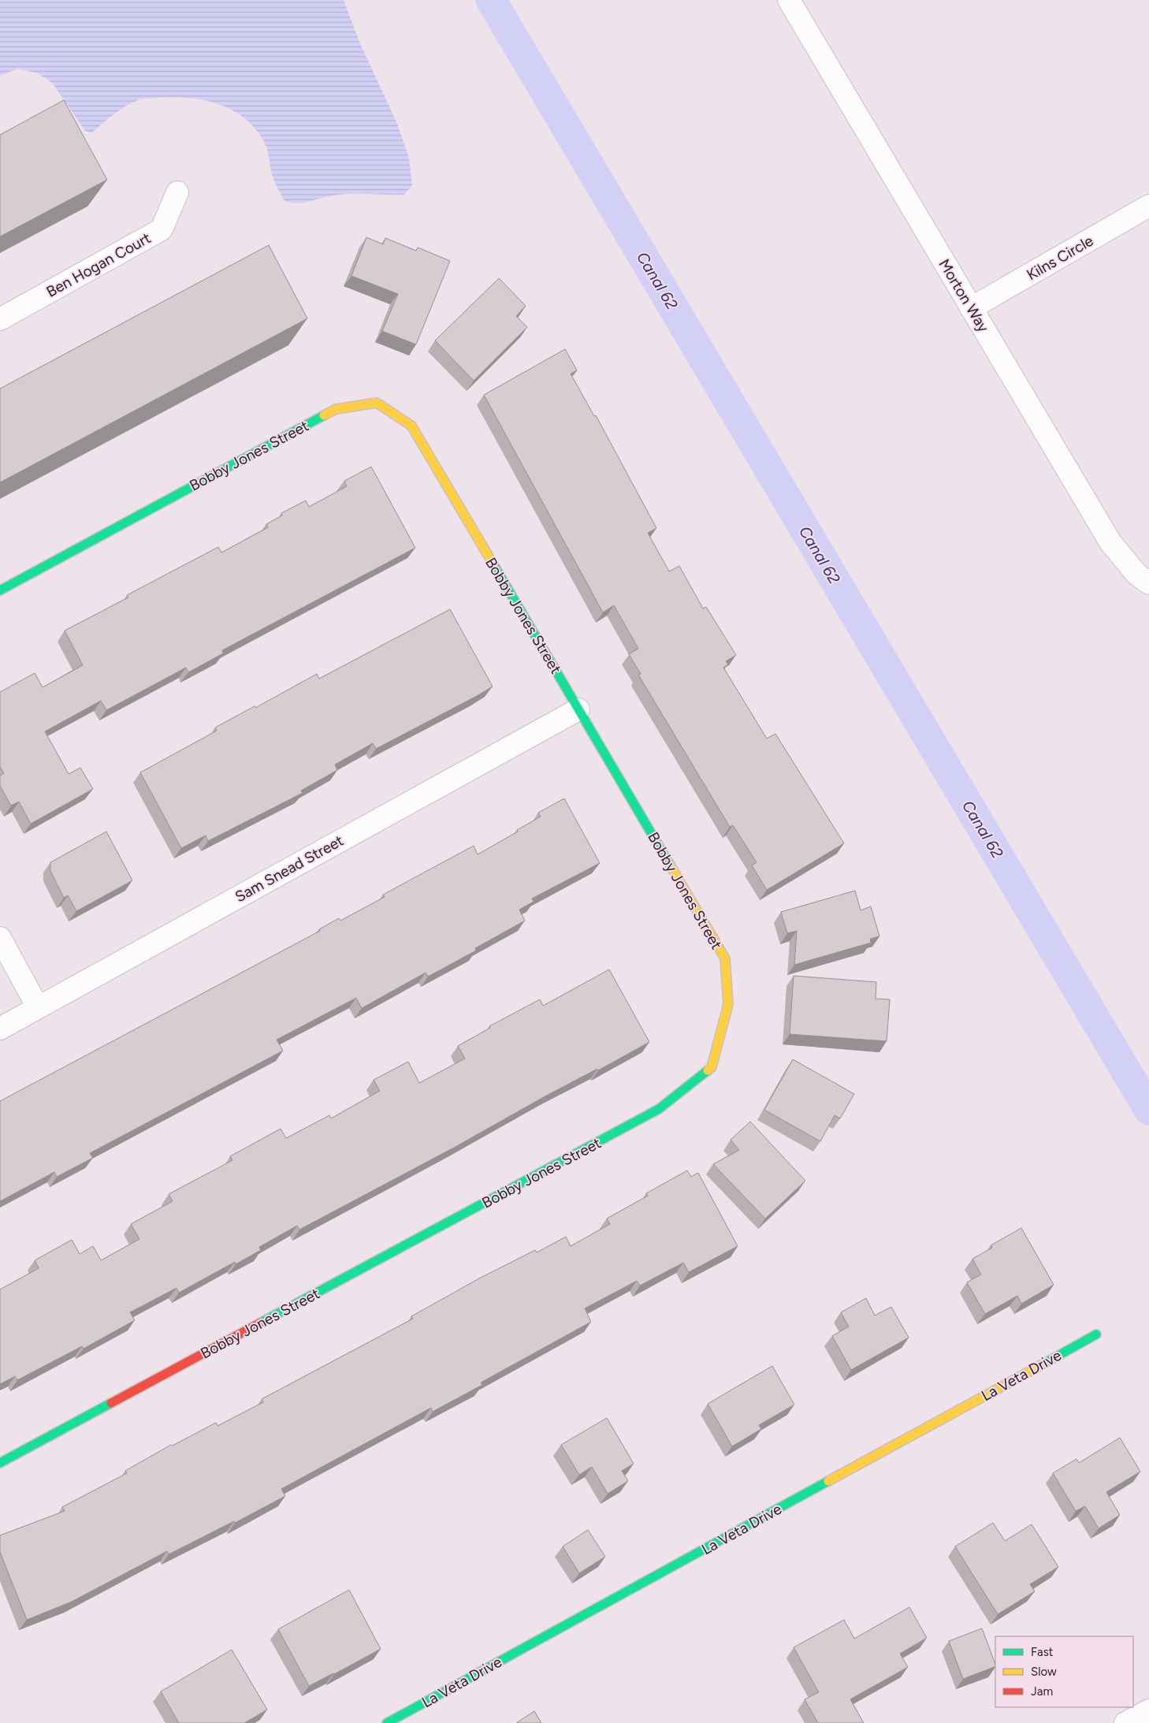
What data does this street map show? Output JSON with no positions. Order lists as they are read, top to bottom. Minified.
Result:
{"streets":{"street":["Kilns Circle","Ben Hogan Court","Morton Way","Bobby Jones Street","Sam Snead Street","La Veta Drive"]},"crossings":[["Kilns Circle","Morton Way"],["Bobby Jones Street","Sam Snead Street"]],"water":["Canal 62"],"legend":["Fast","Slow","Jam"]}
